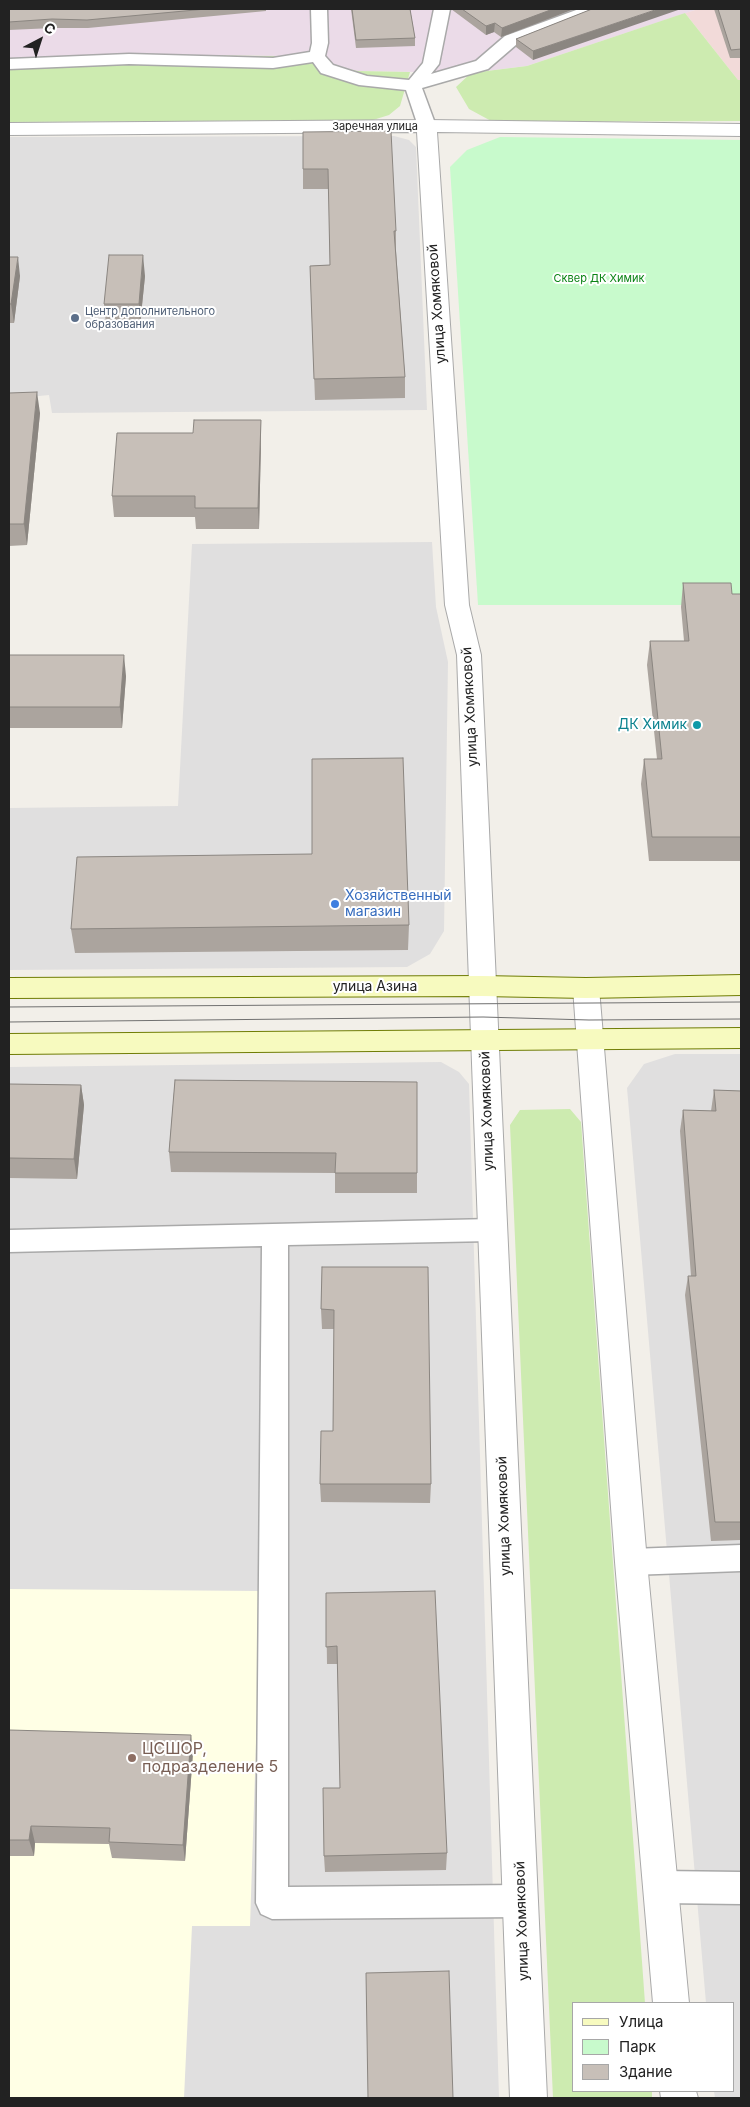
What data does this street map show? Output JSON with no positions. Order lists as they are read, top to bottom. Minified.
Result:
{"streets":{"main road":["улица Азина"],"street":["Заречная улица","улица Хомяковой"]},"crossings":[["Заречная улица","улица Хомяковой"],["улица Хомяковой","улица Азина"]],"parks":["Сквер ДК Химик"],"places":["Центр дополнительного образования","ДК Химик","Хозяйственный магазин","ЦСШОР, подразделение 5"],"legend":["Улица","Парк","Здание"],"north":"top right"}
